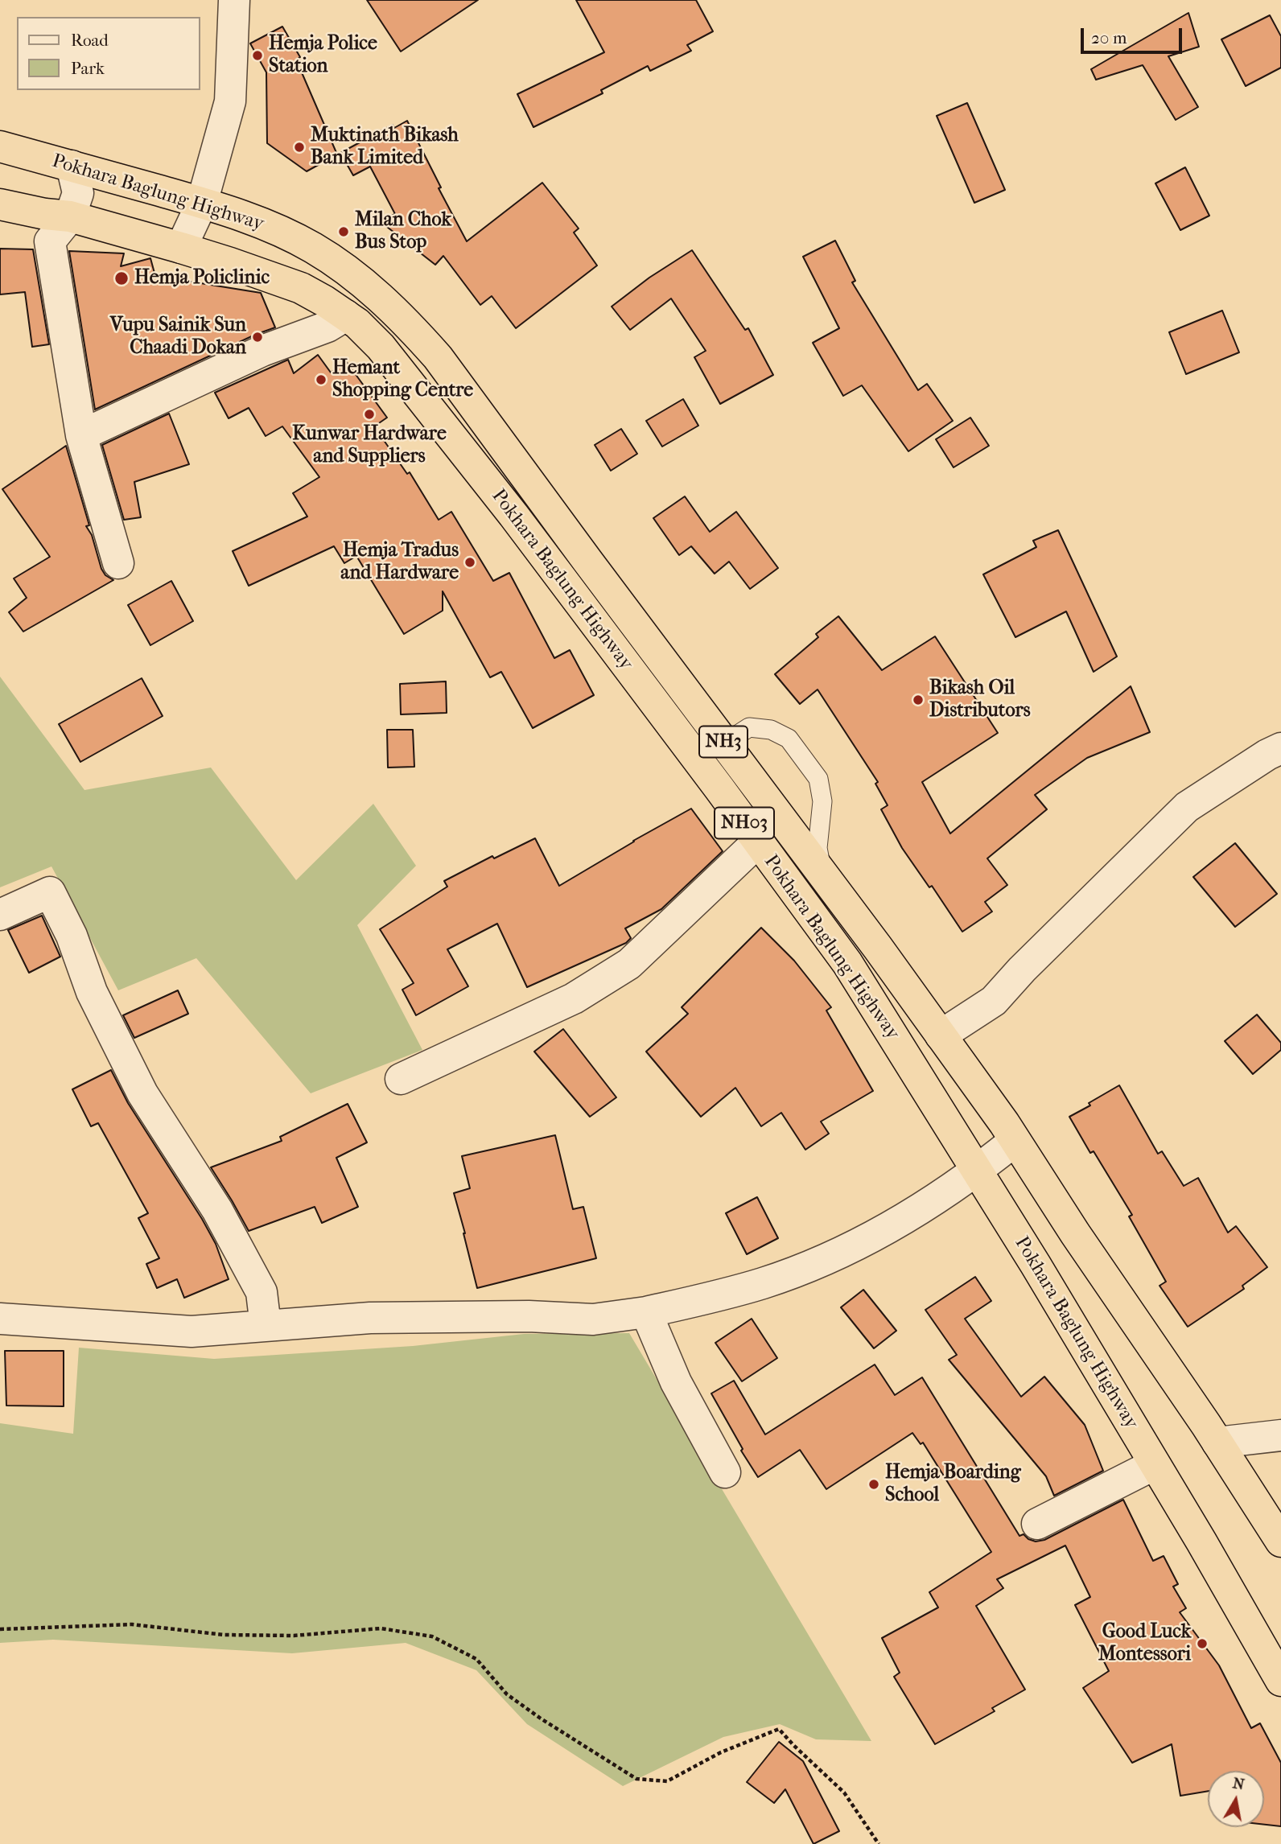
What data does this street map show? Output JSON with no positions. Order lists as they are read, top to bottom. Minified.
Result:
{"streets":{"highway":["Pokhara Baglung Highway","NH3","NH03"]},"places":["Hemja Police Station","Muktinath Bikash Bank Limited","Milan Chok Bus Stop","Hemja Policlinic","Vupu Sainik Sun Chaadi Dokan","Hemant Shopping Centre","Kunwar Hardware and Suppliers","Hemja Tradus and Hardware","Bikash Oil Distributors","Hemja Boarding School","Good Luck Montessori"],"legend":["Road","Park"],"scale_bar":"20 m","north":"top"}
